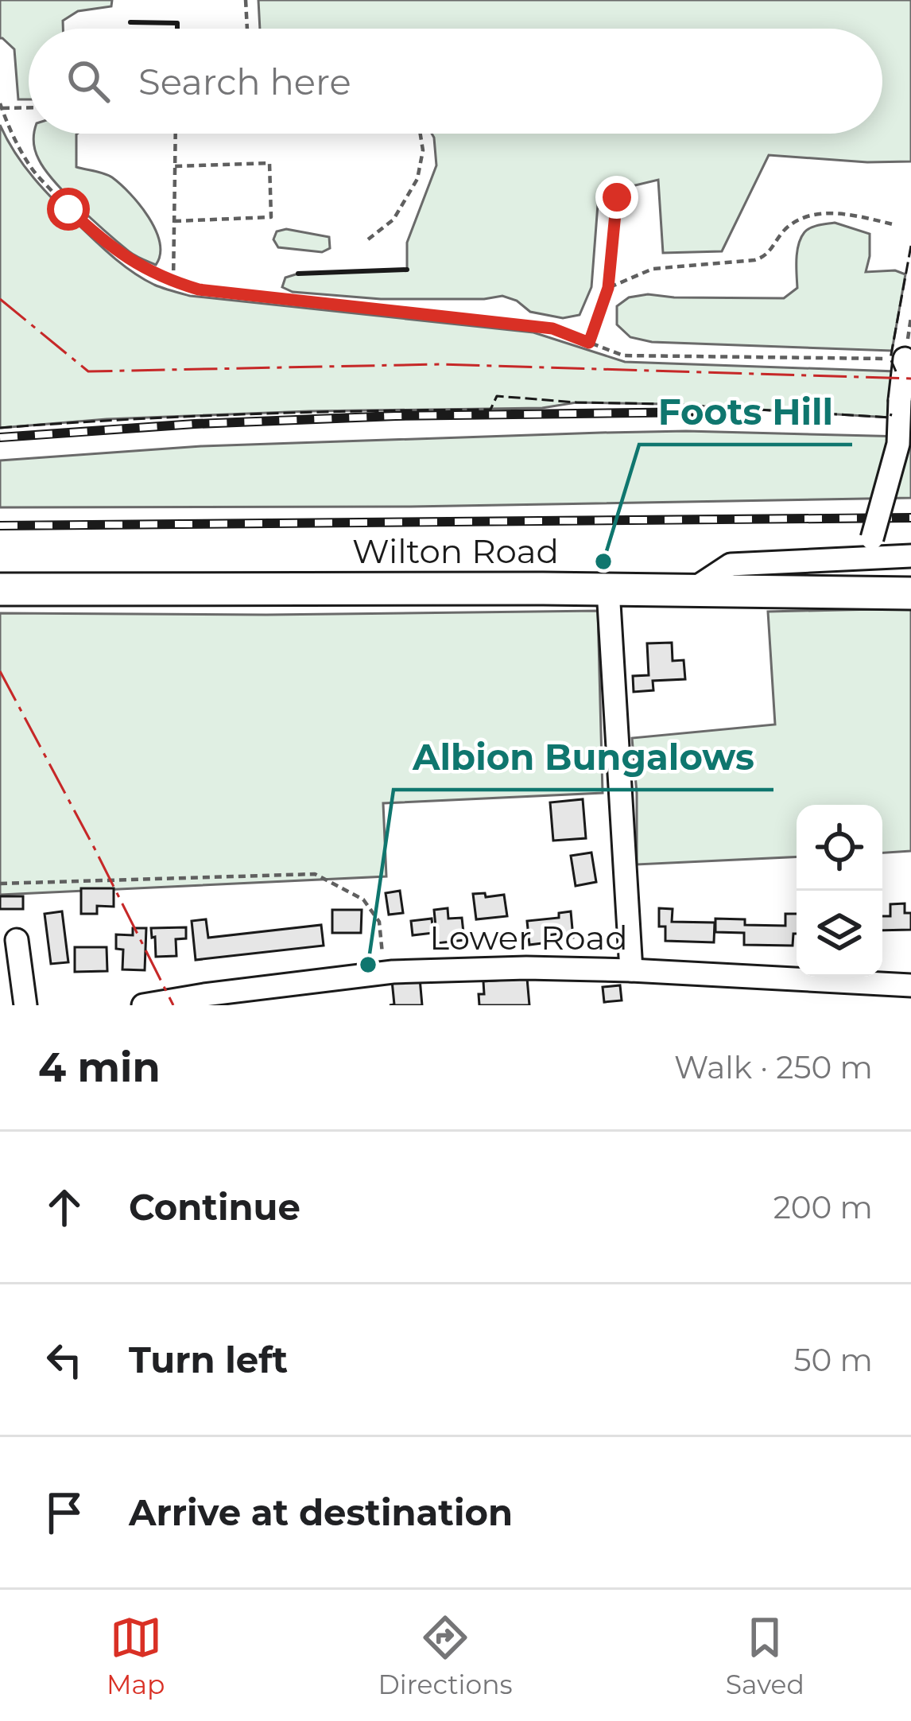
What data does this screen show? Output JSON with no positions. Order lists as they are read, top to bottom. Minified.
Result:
{"streets":{"highway":["Wilton Road"],"street":["Lower Road"]},"places":["Foots Hill","Albion Bungalows"],"page":{"search":"Search here","heading":["4 min","Walk · 250 m"],"list":[["Continue","200 m"],["Turn left","50 m"],"Arrive at destination"],"nav":["Map","Directions","Saved"]}}
